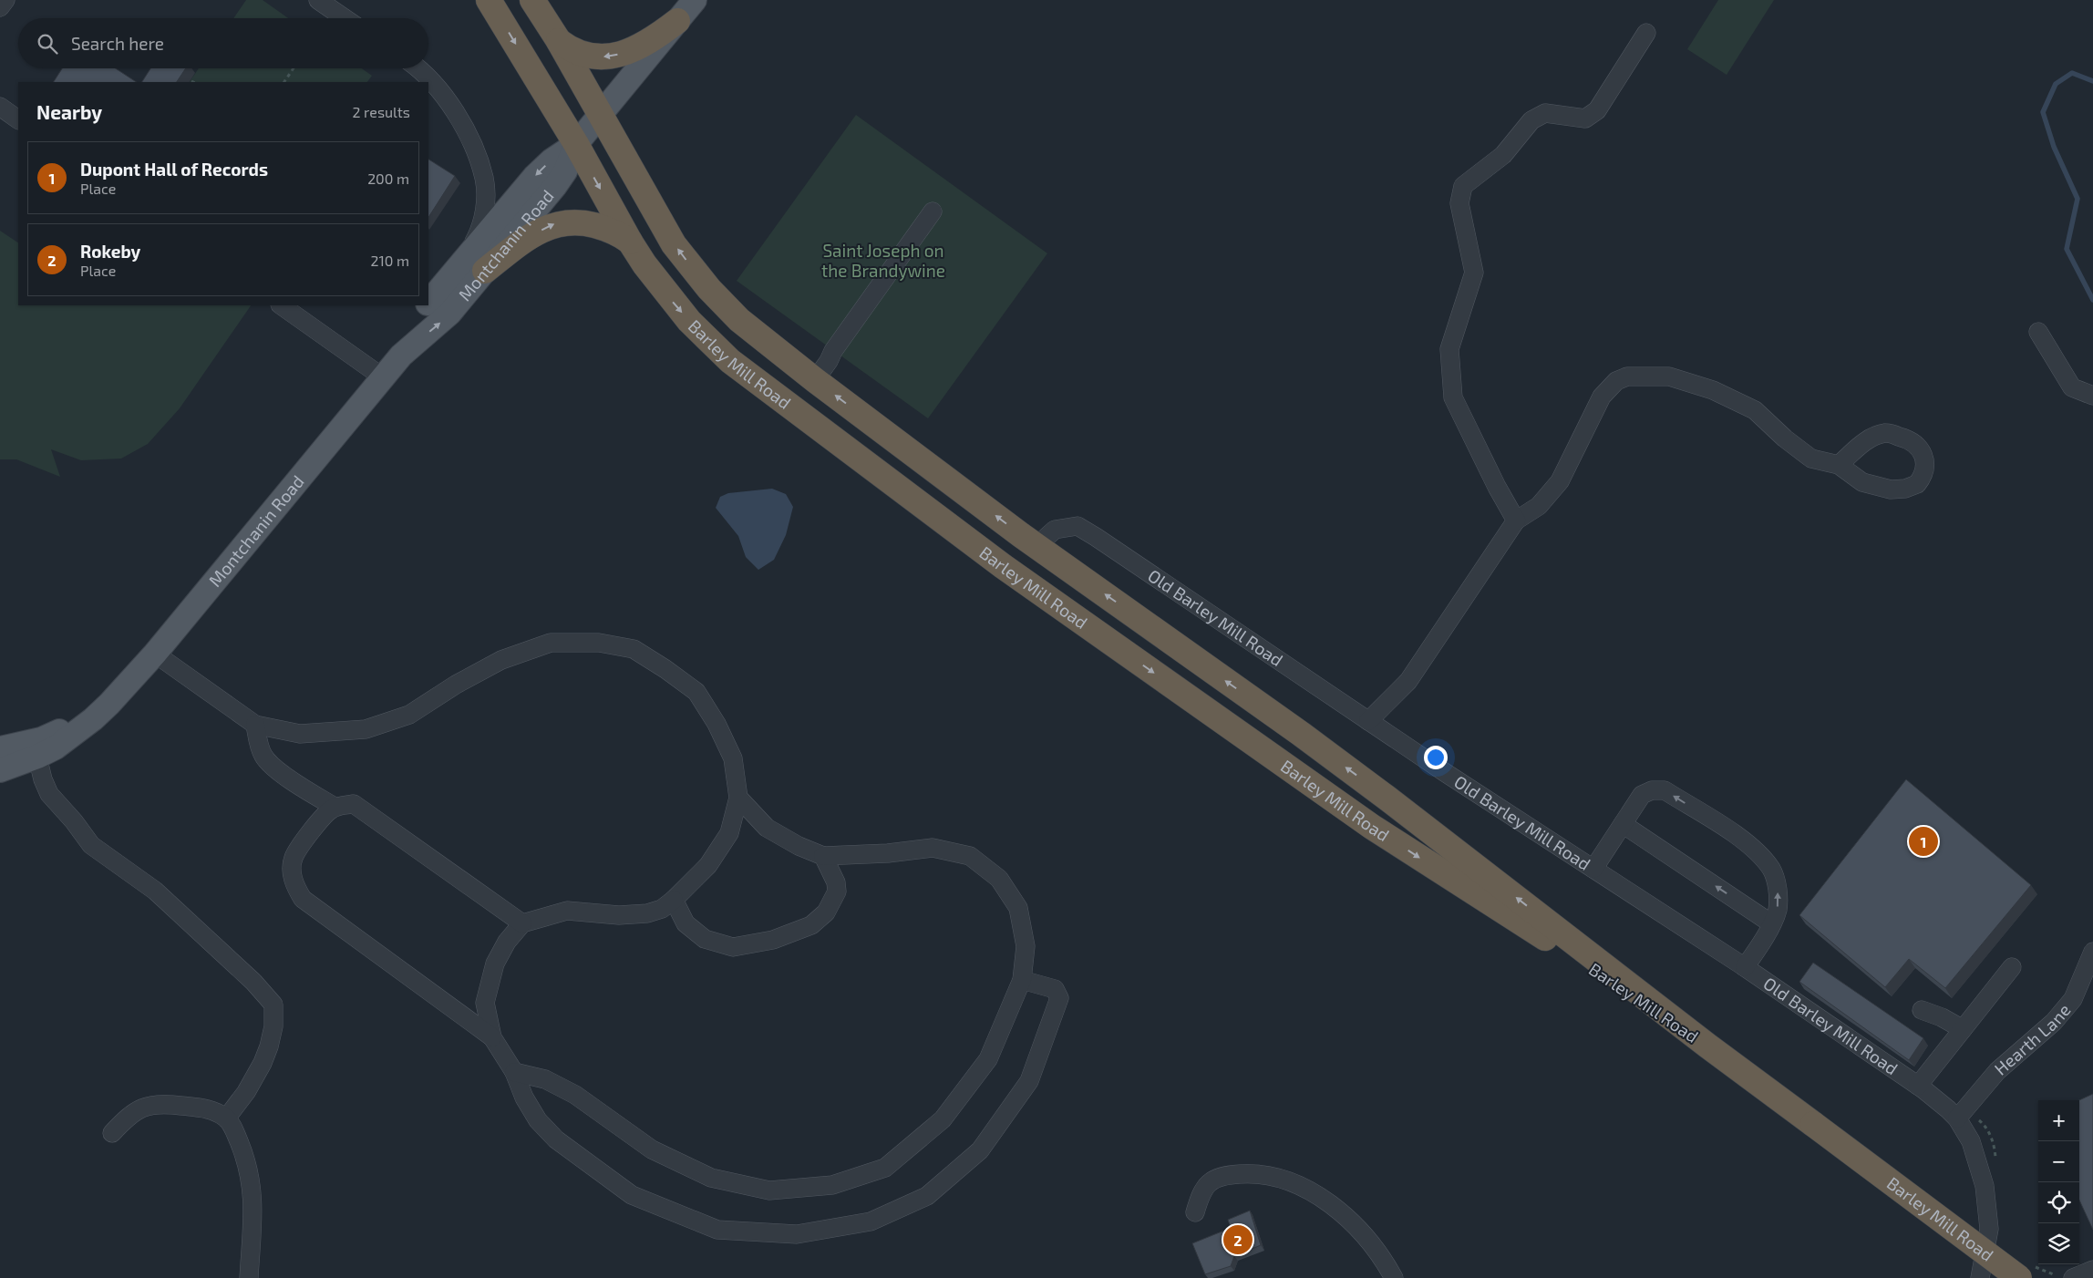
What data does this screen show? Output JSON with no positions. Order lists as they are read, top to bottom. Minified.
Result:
{"streets":{"highway":["Barley Mill Road"],"main road":["Montchanin Road"],"street":["Old Barley Mill Road","Hearth Lane"]},"crossings":[["Montchanin Road","Barley Mill Road"],["Barley Mill Road","Old Barley Mill Road"],["Old Barley Mill Road","Hearth Lane"]],"parks":["Saint Joseph on the Brandywine"],"page":{"search":"Search here","heading":["Nearby","2 results"],"list":[{"mark":"1","name":"Dupont Hall of Records","note":"Place","value":"200 m"},{"mark":"2","name":"Rokeby","note":"Place","value":"210 m"}],"pins":["1","2"],"map_buttons":["+","−"]}}
